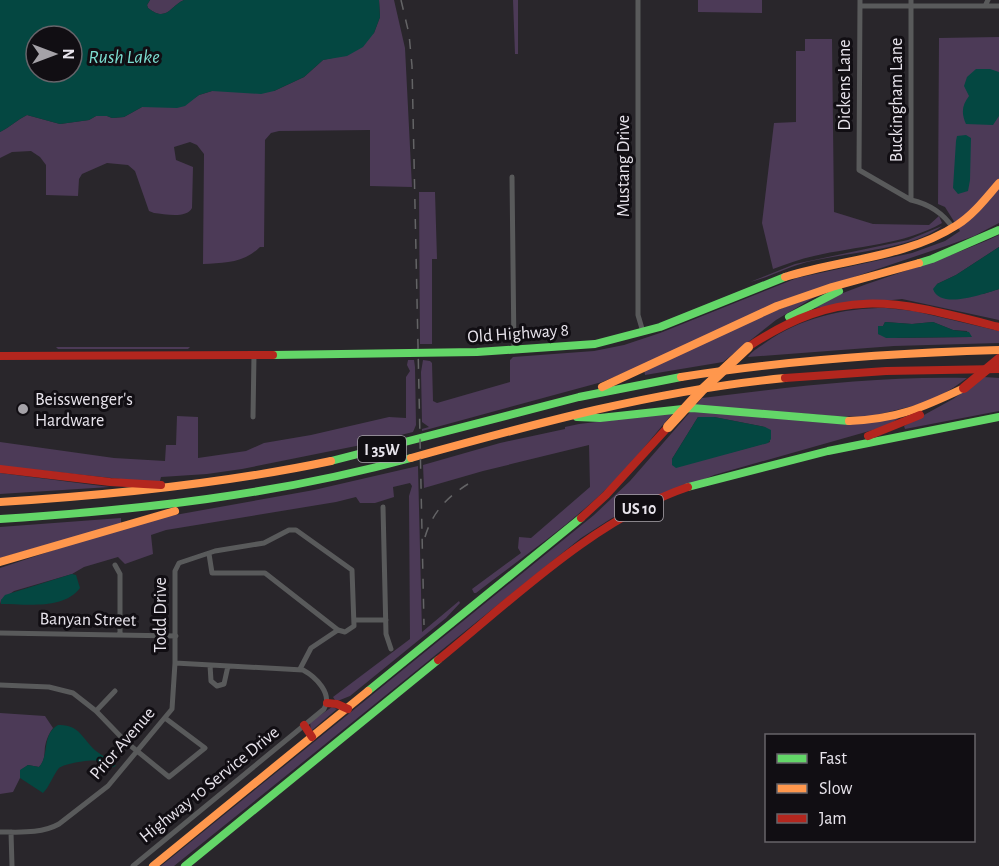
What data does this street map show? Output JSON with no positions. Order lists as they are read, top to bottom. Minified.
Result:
{"streets":{"main road":["Old Highway 8","I 35W","US 10"],"street":["Dickens Lane","Buckingham Lane","Mustang Drive","Todd Drive","Banyan Street","Prior Avenue","Highway 10 Service Drive"]},"crossings":[["Dickens Lane","Buckingham Lane"],["Mustang Drive","Old Highway 8"],["Todd Drive","Banyan Street"],["Todd Drive","Prior Avenue"]],"water":["Rush Lake"],"places":["Beisswenger's Hardware"],"legend":["Fast","Slow","Jam"],"north":"right"}
